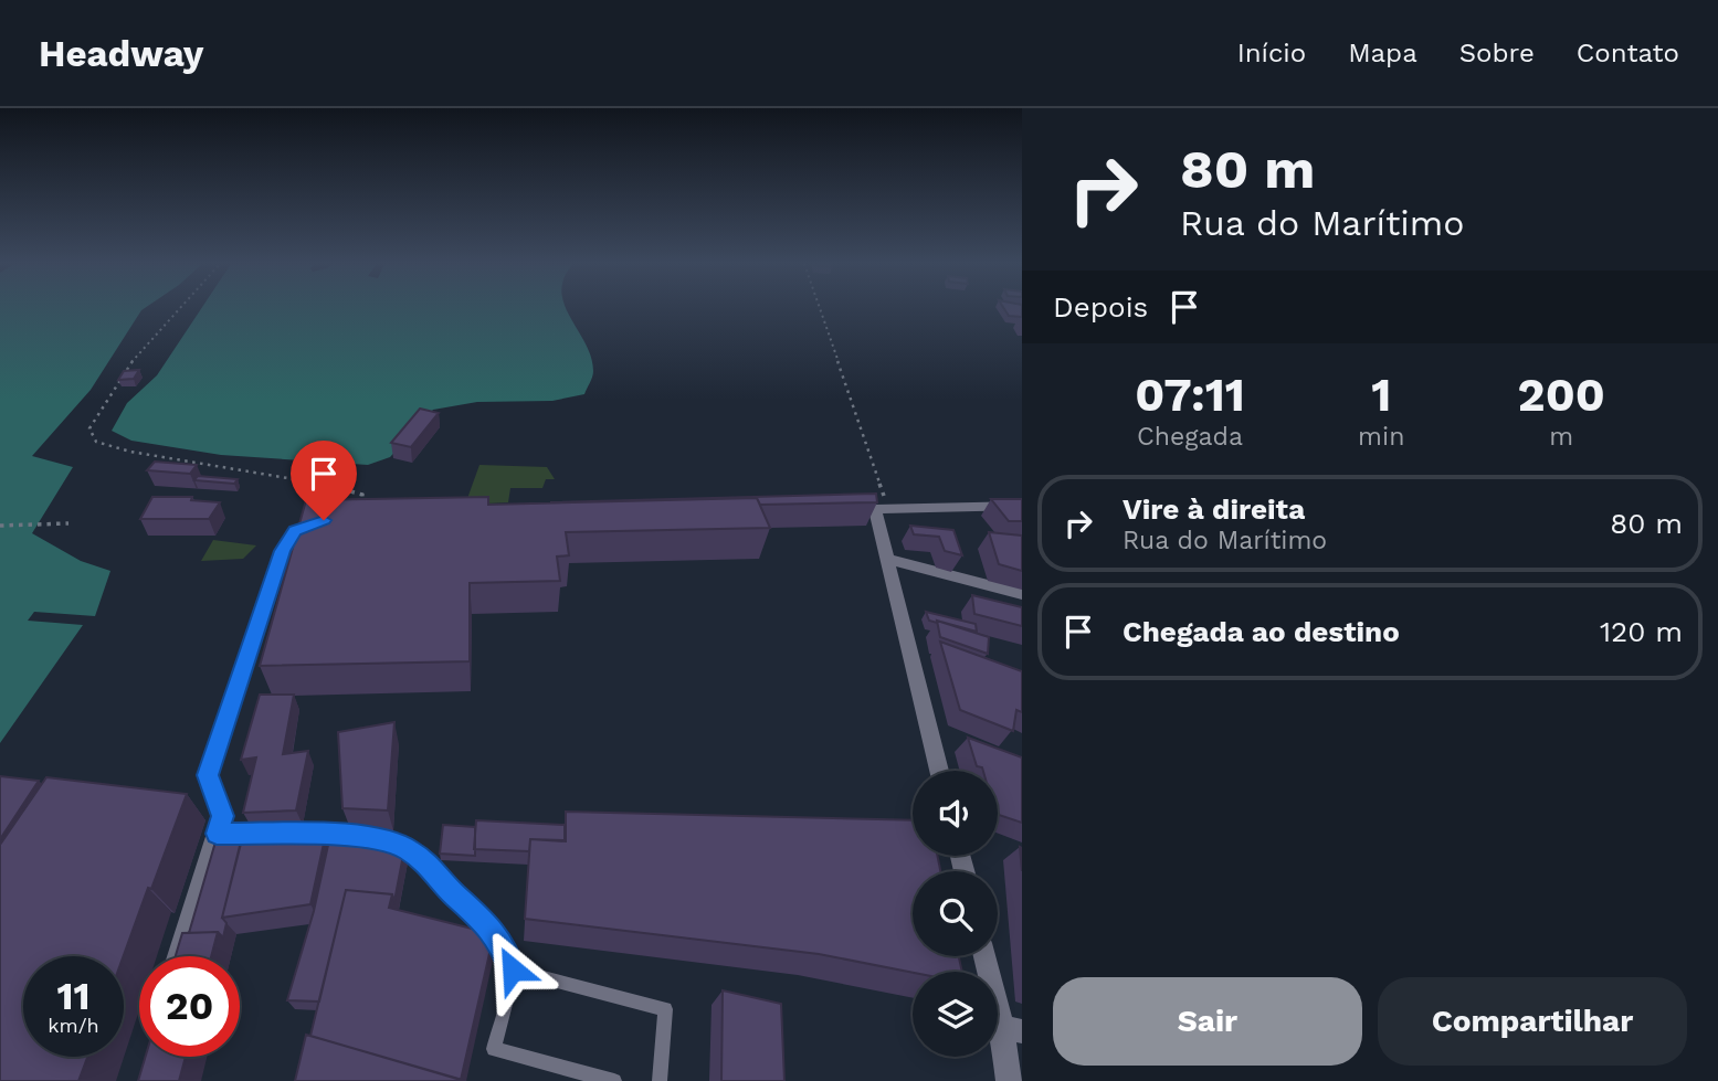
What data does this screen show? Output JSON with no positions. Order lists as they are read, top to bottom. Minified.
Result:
{"page":{"header":"Headway","nav":["Início","Mapa","Sobre","Contato"],"turn":["80 m","Rua do Marítimo"],"then":"Depois","eta":["07:11","Chegada","1","min","200","m"],"list":[{"name":"Vire à direita","note":"Rua do Marítimo","value":"80 m"},{"name":"Chegada ao destino","value":"120 m"}],"speed":"11 km/h","limit":"20","buttons":["Sair","Compartilhar"]}}
